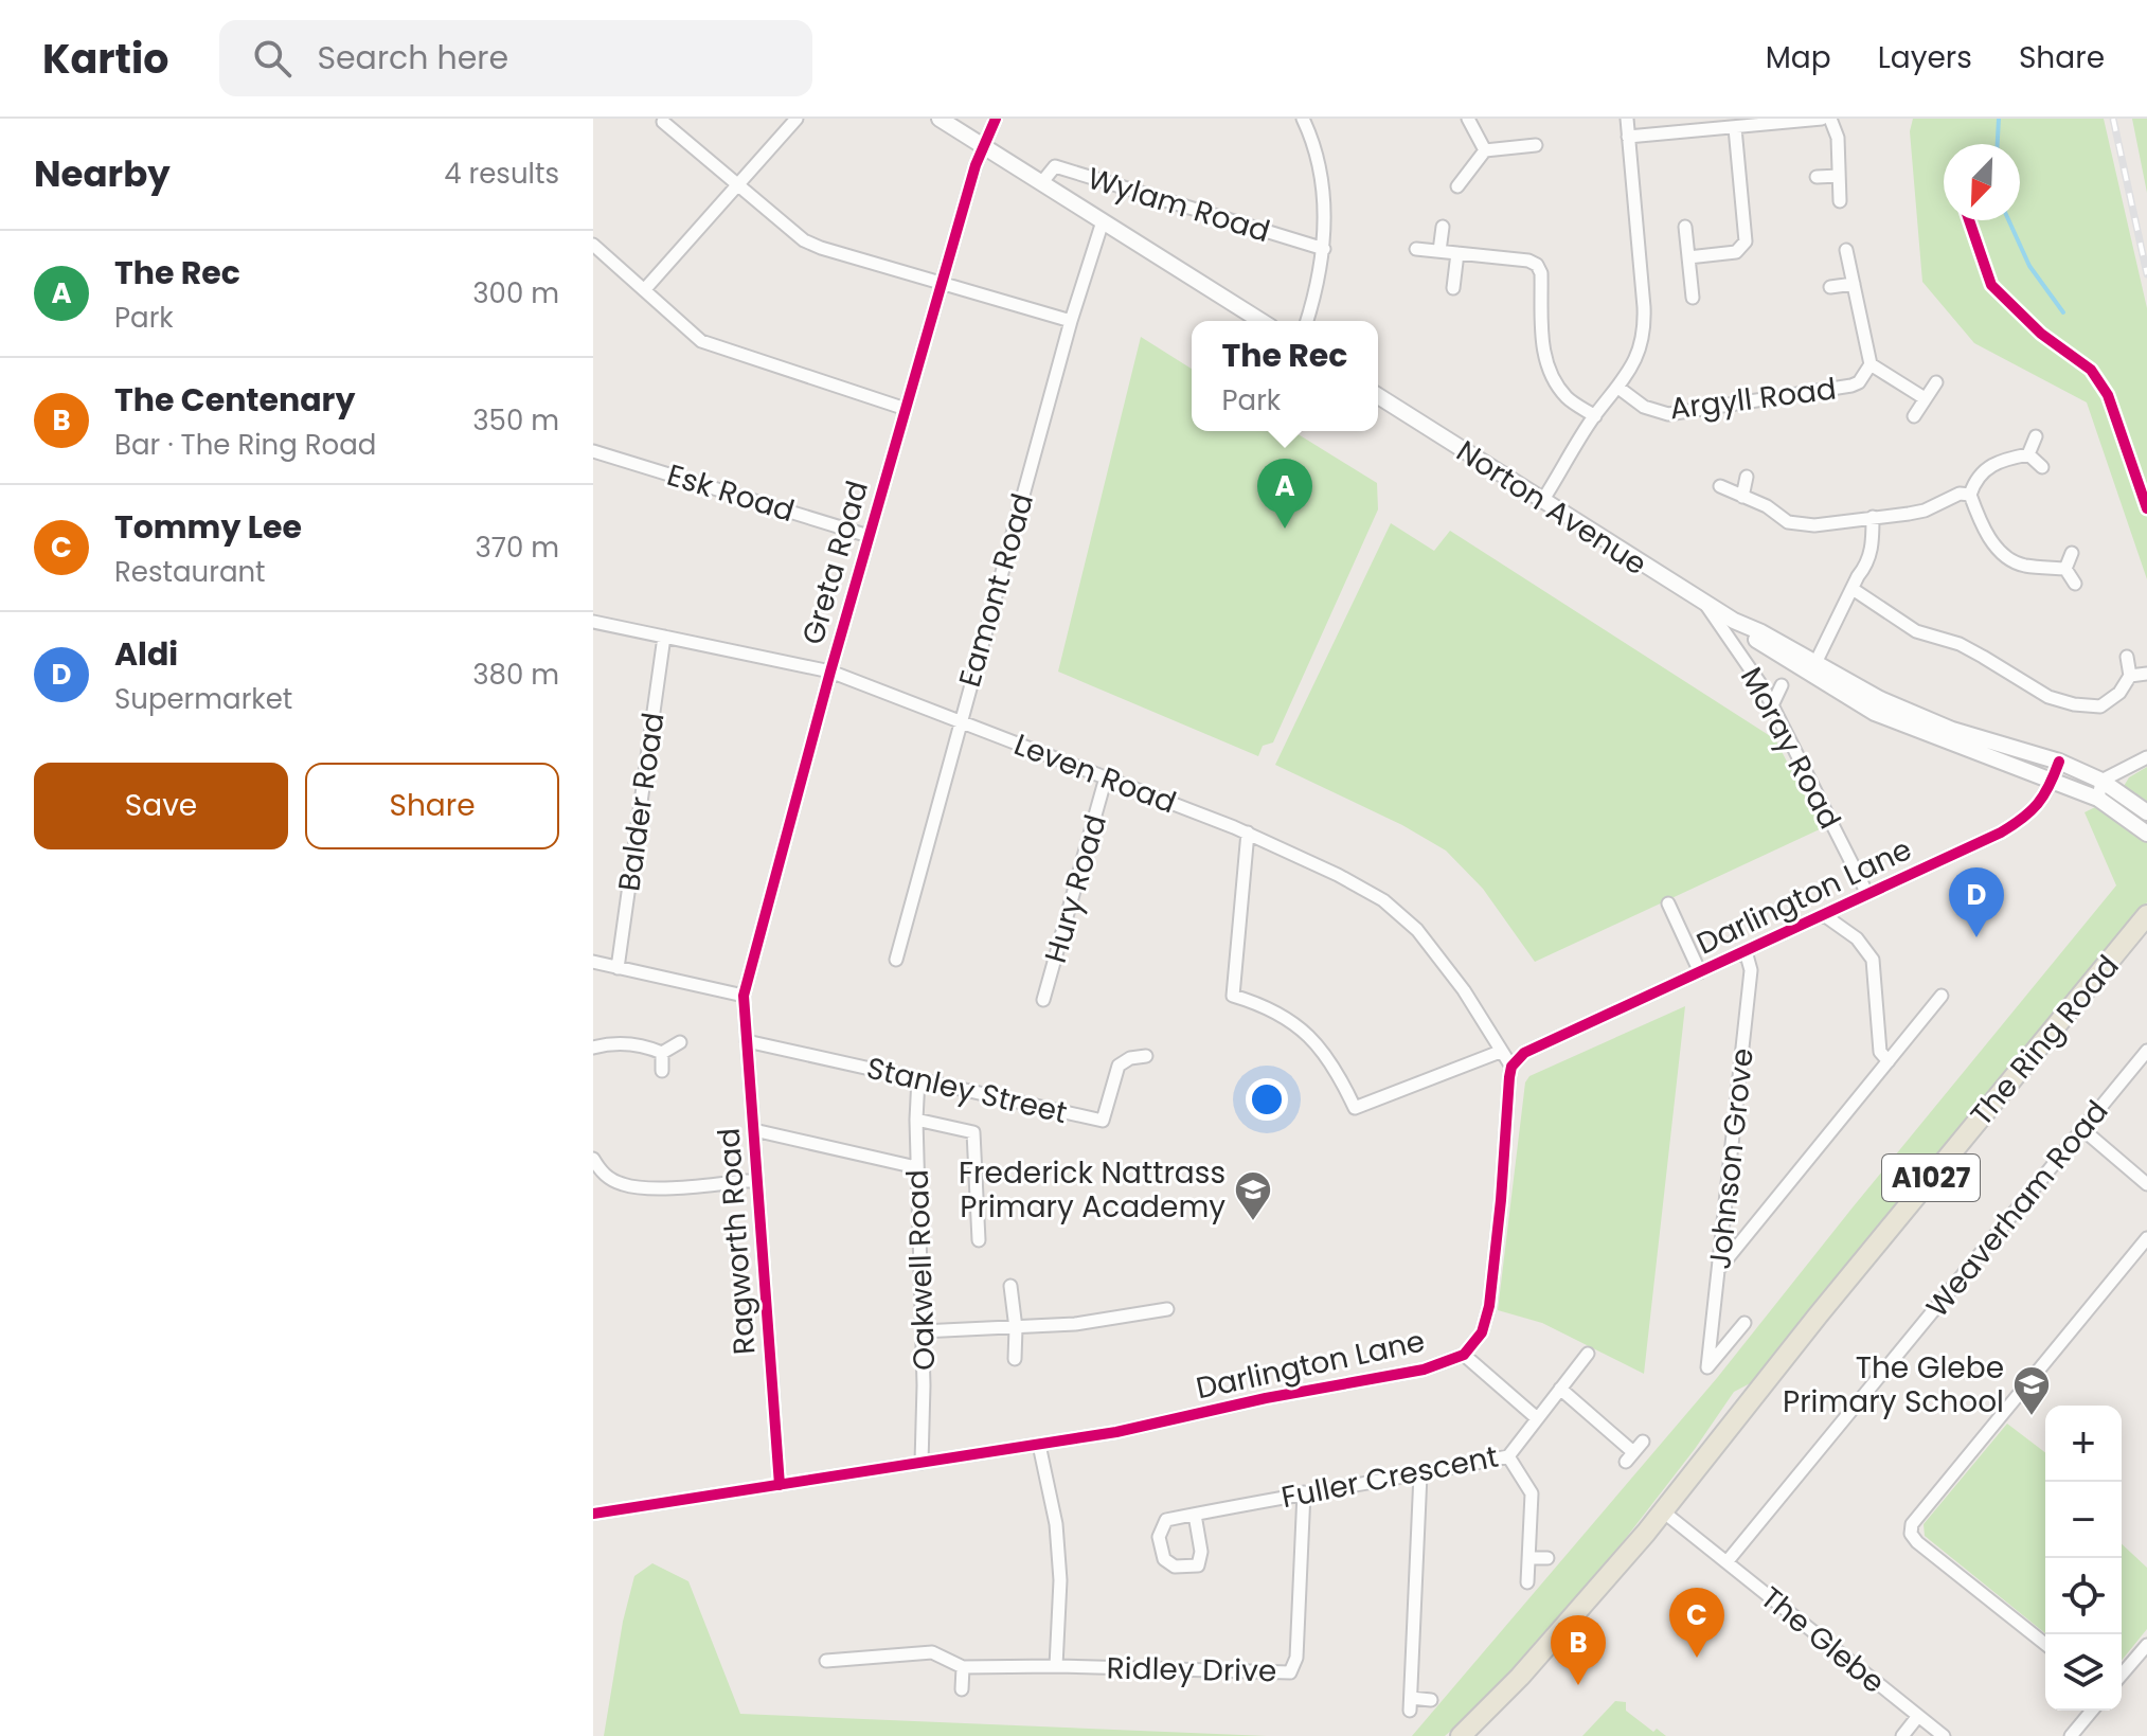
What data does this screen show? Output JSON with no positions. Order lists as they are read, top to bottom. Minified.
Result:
{"streets":{"main road":["The Ring Road","A1027"],"street":["Wylam Road","Argyll Road","Esk Road","Norton Avenue","Greta Road","Eamont Road","Moray Road","Leven Road","Balder Road","Hury Road","Darlington Lane","Stanley Street","Johnson Grove","Weaverham Road","Ragworth Road","Oakwell Road","Fuller Crescent","The Glebe","Ridley Drive"]},"crossings":[["Esk Road","Greta Road"],["Norton Avenue","Moray Road"],["Norton Avenue","Darlington Lane"],["Greta Road","Leven Road"],["Greta Road","Ragworth Road"],["Eamont Road","Leven Road"],["Moray Road","Darlington Lane"],["Leven Road","Balder Road"],["Leven Road","Hury Road"],["Leven Road","Darlington Lane"],["Darlington Lane","Johnson Grove"],["Darlington Lane","Ragworth Road"],["Darlington Lane","Oakwell Road"],["The Ring Road","A1027"],["The Ring Road","The Glebe"],["Stanley Street","Ragworth Road"],["Stanley Street","Oakwell Road"],["A1027","The Glebe"],["Weaverham Road","The Glebe"],["Fuller Crescent","Ridley Drive"]],"places":{"school or university":["Frederick Nattrass Primary Academy","The Glebe Primary School"]},"north":"bottom left","page":{"header":"Kartio","search":"Search here","nav":["Map","Layers","Share"],"heading":["Nearby","4 results"],"list":[{"mark":"A","name":"The Rec","note":"Park","value":"300 m"},{"mark":"B","name":"The Centenary","note":"Bar · The Ring Road","value":"350 m"},{"mark":"C","name":"Tommy Lee","note":"Restaurant","value":"370 m"},{"mark":"D","name":"Aldi","note":"Supermarket","value":"380 m"}],"popup":["The Rec","Park"],"pins":["A","D","C","B"],"buttons":["Save","Share"],"map_buttons":["+","−"]}}
